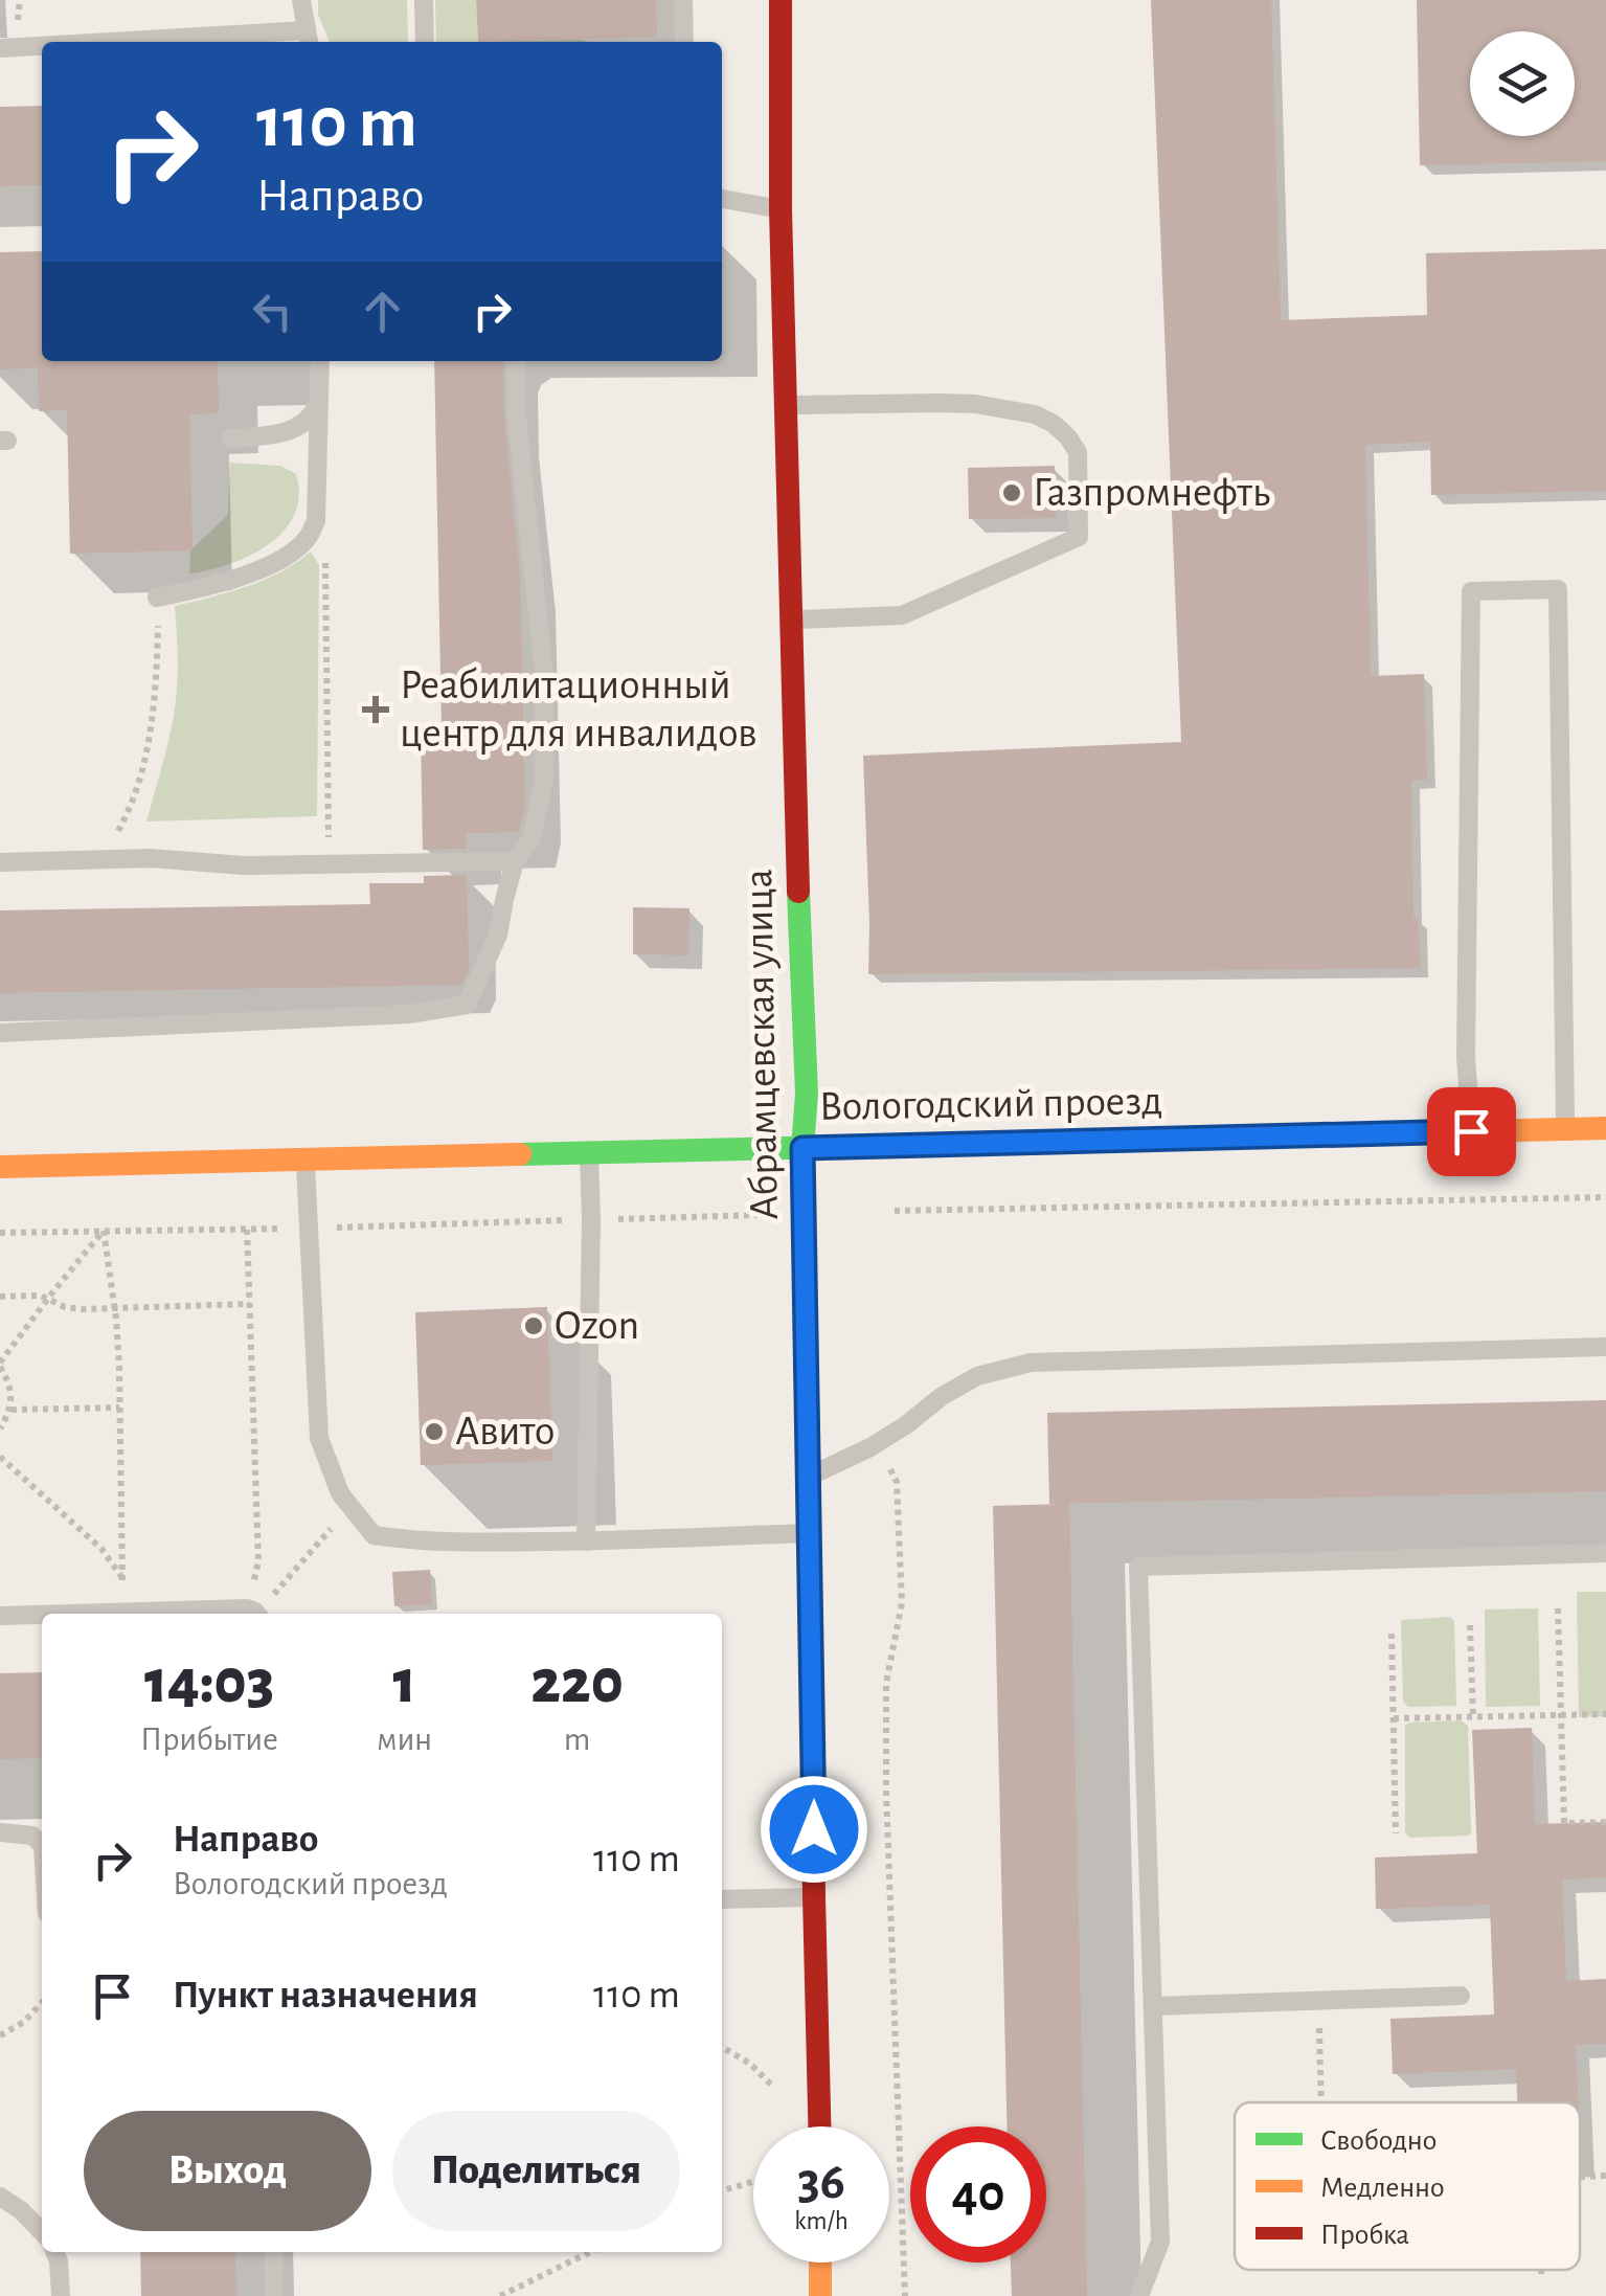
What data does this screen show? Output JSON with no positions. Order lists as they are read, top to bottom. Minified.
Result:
{"streets":{"street":["Абрамцевская улица","Вологодский проезд"]},"crossings":[["Абрамцевская улица","Вологодский проезд"]],"places":{"other":["Газпромнефть","Ozon","Авито"],"health":["Реабилитационный центр для инвалидов"]},"legend":["Свободно","Медленно","Пробка"],"page":{"turn":["110 m","Направо"],"eta":["14:03","Прибытие","1","мин","220","m"],"list":[{"name":"Направо","note":"Вологодский проезд","value":"110 m"},{"name":"Пункт назначения","value":"110 m"}],"buttons":["Выход","Поделиться"],"speed":"36 km/h","limit":"40"}}
